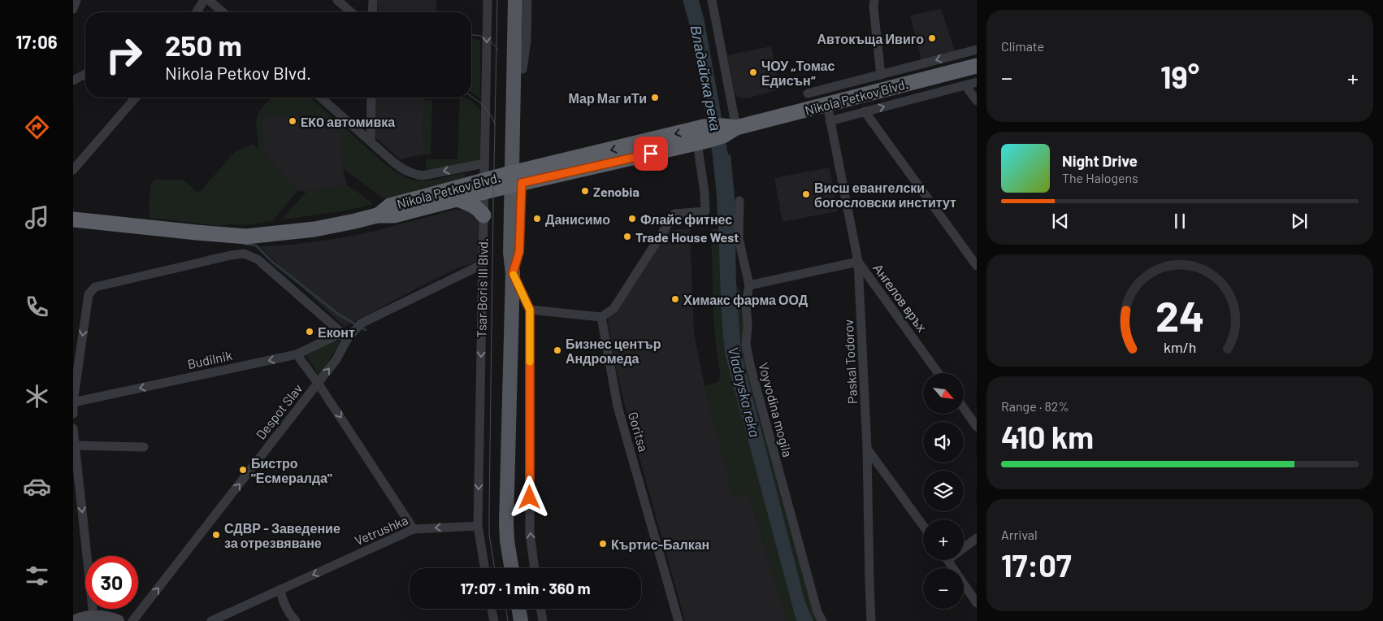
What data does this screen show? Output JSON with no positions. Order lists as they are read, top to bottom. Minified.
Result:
{"streets":{"highway":["Nikola Petkov Blvd."],"street":["Tsar Boris III Blvd.","Ангелов връх","Budilnik","Paskal Todorov","Voyvodina mogila","Despot Slav","Goritsa","Vetrushka"]},"crossings":[["Nikola Petkov Blvd.","Tsar Boris III Blvd."],["Nikola Petkov Blvd.","Paskal Todorov"],["Tsar Boris III Blvd.","Vetrushka"],["Ангелов връх","Paskal Todorov"],["Ангелов връх","Voyvodina mogila"],["Budilnik","Despot Slav"]],"one_way":["Budilnik","Despot Slav","Vetrushka"],"water":["Владайска река","Vladayska reka"],"places":["Автокъща Ивиго","ЧОУ „Томас Едисън“","Мар Маг иТи","EKO автомивка","Zenobia","Висш евангелски богословски институт","Данисимо","Флайс фитнес","Trade House West","Химакс фарма ООД","Еконт","Бизнес център Андромеда","Бистро \"Есмералда\"","СДВР - Заведение за отрезвяване","Къртис-Балкан"],"north":"bottom right","page":{"tabs":"17:06","tile":["Climate",["Range · 82%","410 km"],["Arrival","17:07"]],"turn":["250 m","Nikola Petkov Blvd."],"heat":["−","19°","+"],"song":["Night Drive","The Halogens"],"map_buttons":["+","−"],"limit":"30","trip":"17:07 · 1 min · 360 m","gauge":["24","km/h"]}}
